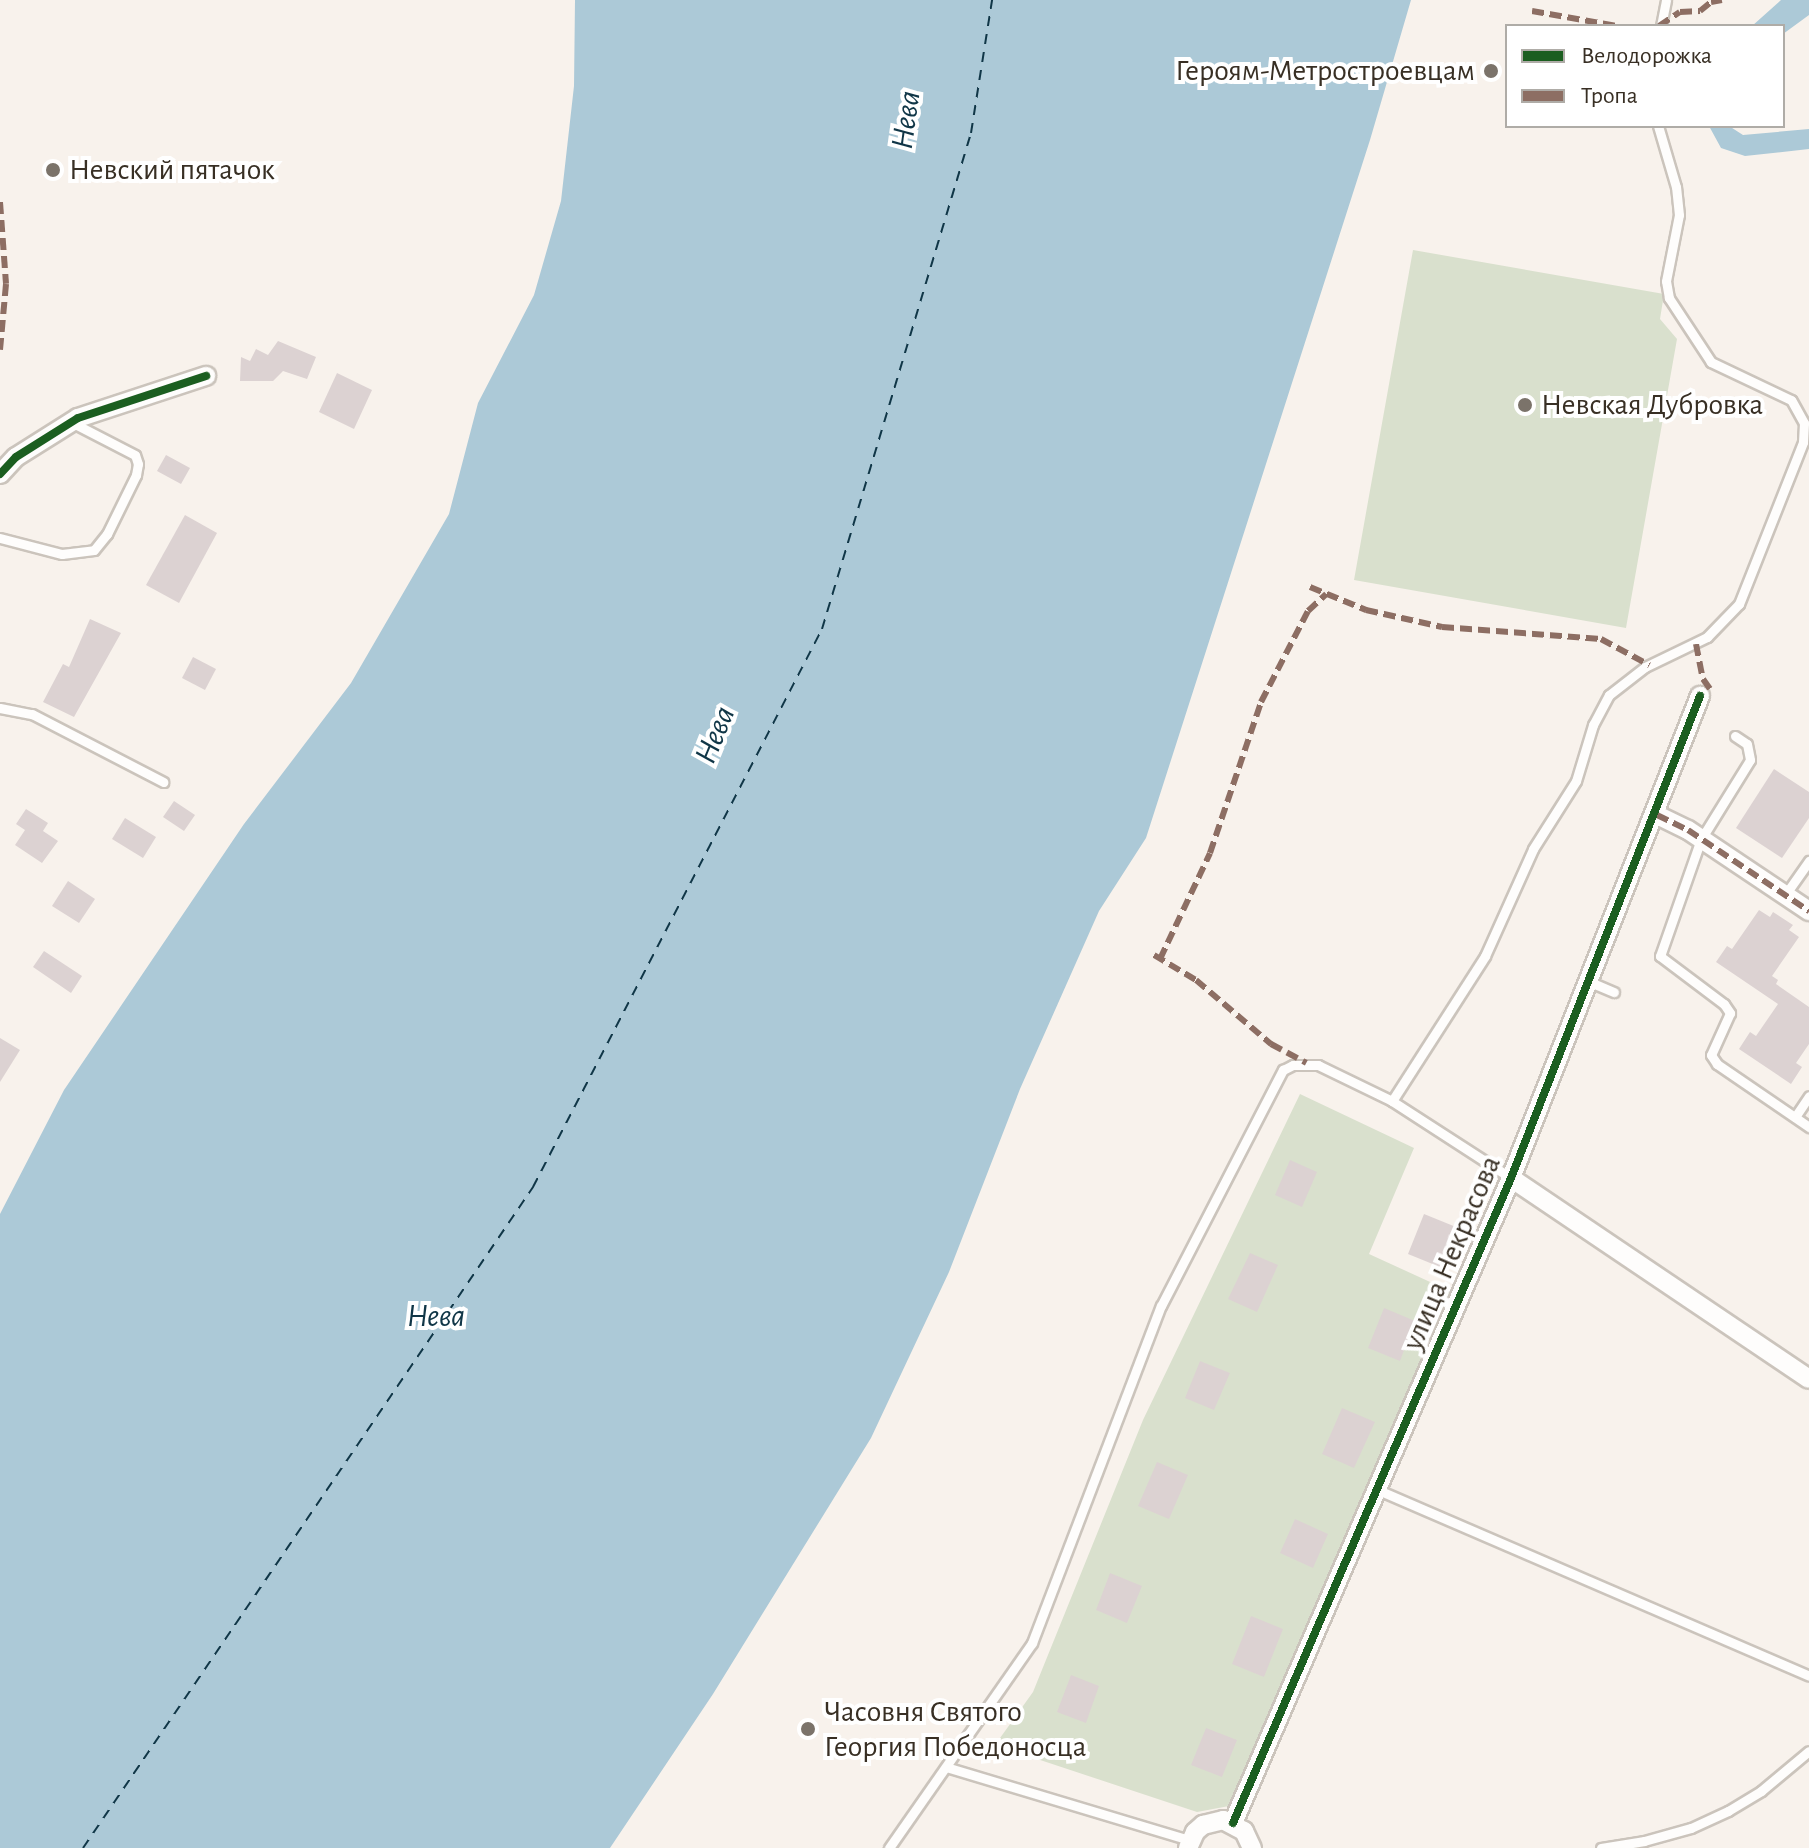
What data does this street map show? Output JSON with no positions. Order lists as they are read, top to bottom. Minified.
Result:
{"streets":{"street":["улица Некрасова"]},"water":["Нева"],"places":["Героям-Метростроевцам","Невский пятачок","Невская Дубровка","Часовня Святого Георгия Победоносца"],"legend":["Велодорожка","Тропа"]}
